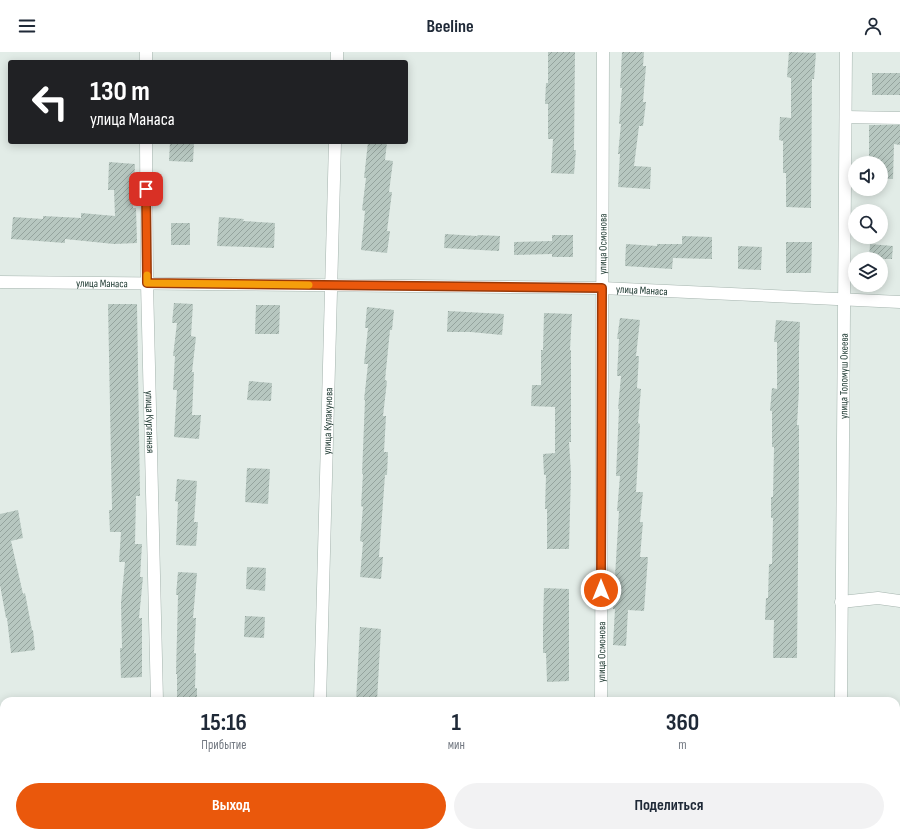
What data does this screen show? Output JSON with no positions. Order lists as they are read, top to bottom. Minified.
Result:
{"streets":{"street":["улица Осмонова","улица Манаса","улица Толомуш Океева","улица Кулакунова","улица Курганная"]},"crossings":[["улица Осмонова","улица Манаса"],["улица Манаса","улица Толомуш Океева"],["улица Манаса","улица Кулакунова"],["улица Манаса","улица Курганная"]],"page":{"header":"Beeline","turn":["130 m","улица Манаса"],"eta":["15:16","Прибытие","1","мин","360","m"],"buttons":["Выход","Поделиться"]}}
